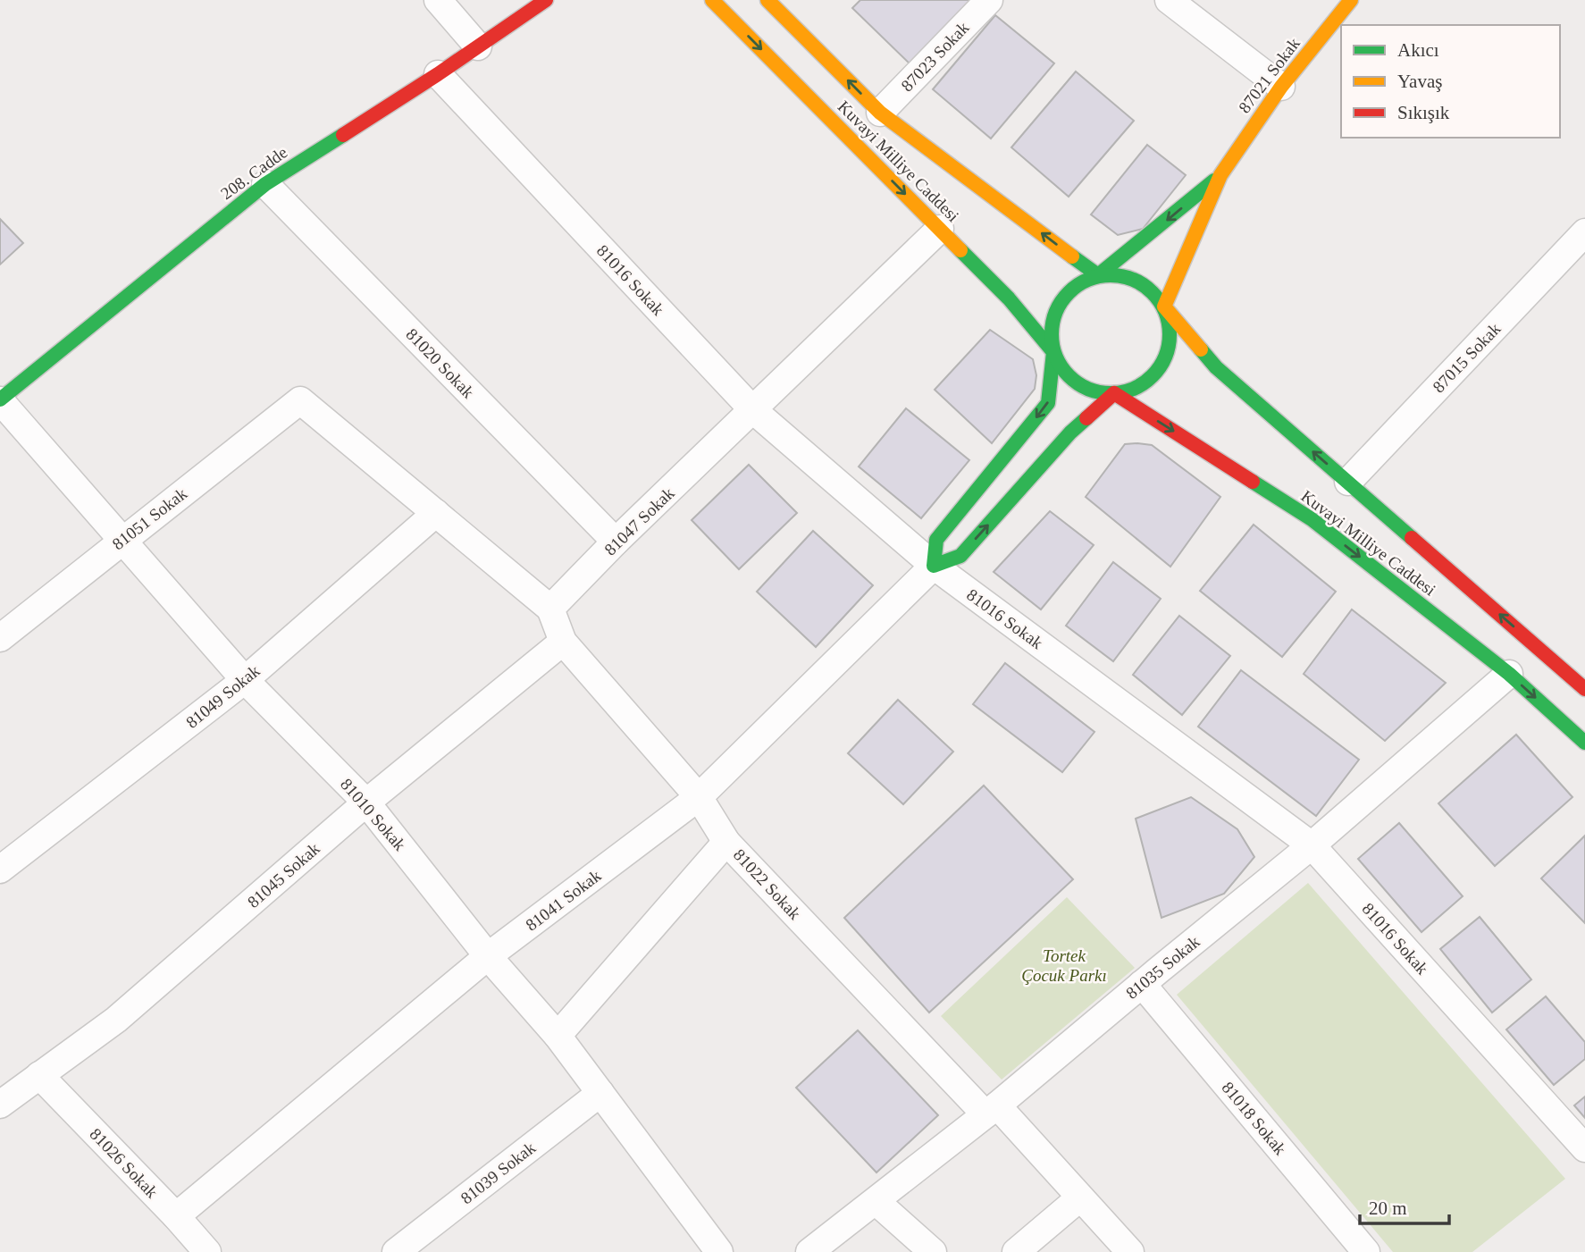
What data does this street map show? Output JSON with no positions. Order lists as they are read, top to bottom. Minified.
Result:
{"streets":{"main road":["87021 Sokak","Kuvayi Milliye Caddesi","208. Cadde"],"street":["87023 Sokak","81016 Sokak","87015 Sokak","81020 Sokak","81051 Sokak","81047 Sokak","81049 Sokak","81010 Sokak","81045 Sokak","81022 Sokak","81041 Sokak","81035 Sokak","81018 Sokak","81026 Sokak","81039 Sokak"]},"crossings":[["87023 Sokak","Kuvayi Milliye Caddesi"],["87021 Sokak","Kuvayi Milliye Caddesi"],["Kuvayi Milliye Caddesi","87015 Sokak"],["Kuvayi Milliye Caddesi","81047 Sokak"],["Kuvayi Milliye Caddesi","81035 Sokak"],["208. Cadde","81016 Sokak"],["208. Cadde","81020 Sokak"],["208. Cadde","81010 Sokak"],["81016 Sokak","81047 Sokak"],["81016 Sokak","81041 Sokak"],["81016 Sokak","81035 Sokak"],["81020 Sokak","81047 Sokak"],["81051 Sokak","81049 Sokak"],["81051 Sokak","81010 Sokak"],["81049 Sokak","81010 Sokak"],["81010 Sokak","81045 Sokak"],["81010 Sokak","81041 Sokak"],["81010 Sokak","81039 Sokak"],["81045 Sokak","81022 Sokak"],["81045 Sokak","81026 Sokak"],["81022 Sokak","81041 Sokak"],["81022 Sokak","81035 Sokak"],["81041 Sokak","81026 Sokak"],["81035 Sokak","81018 Sokak"]],"parks":["Tortek Çocuk Parkı"],"legend":["Akıcı","Yavaş","Sıkışık"],"scale_bar":"20 m"}
